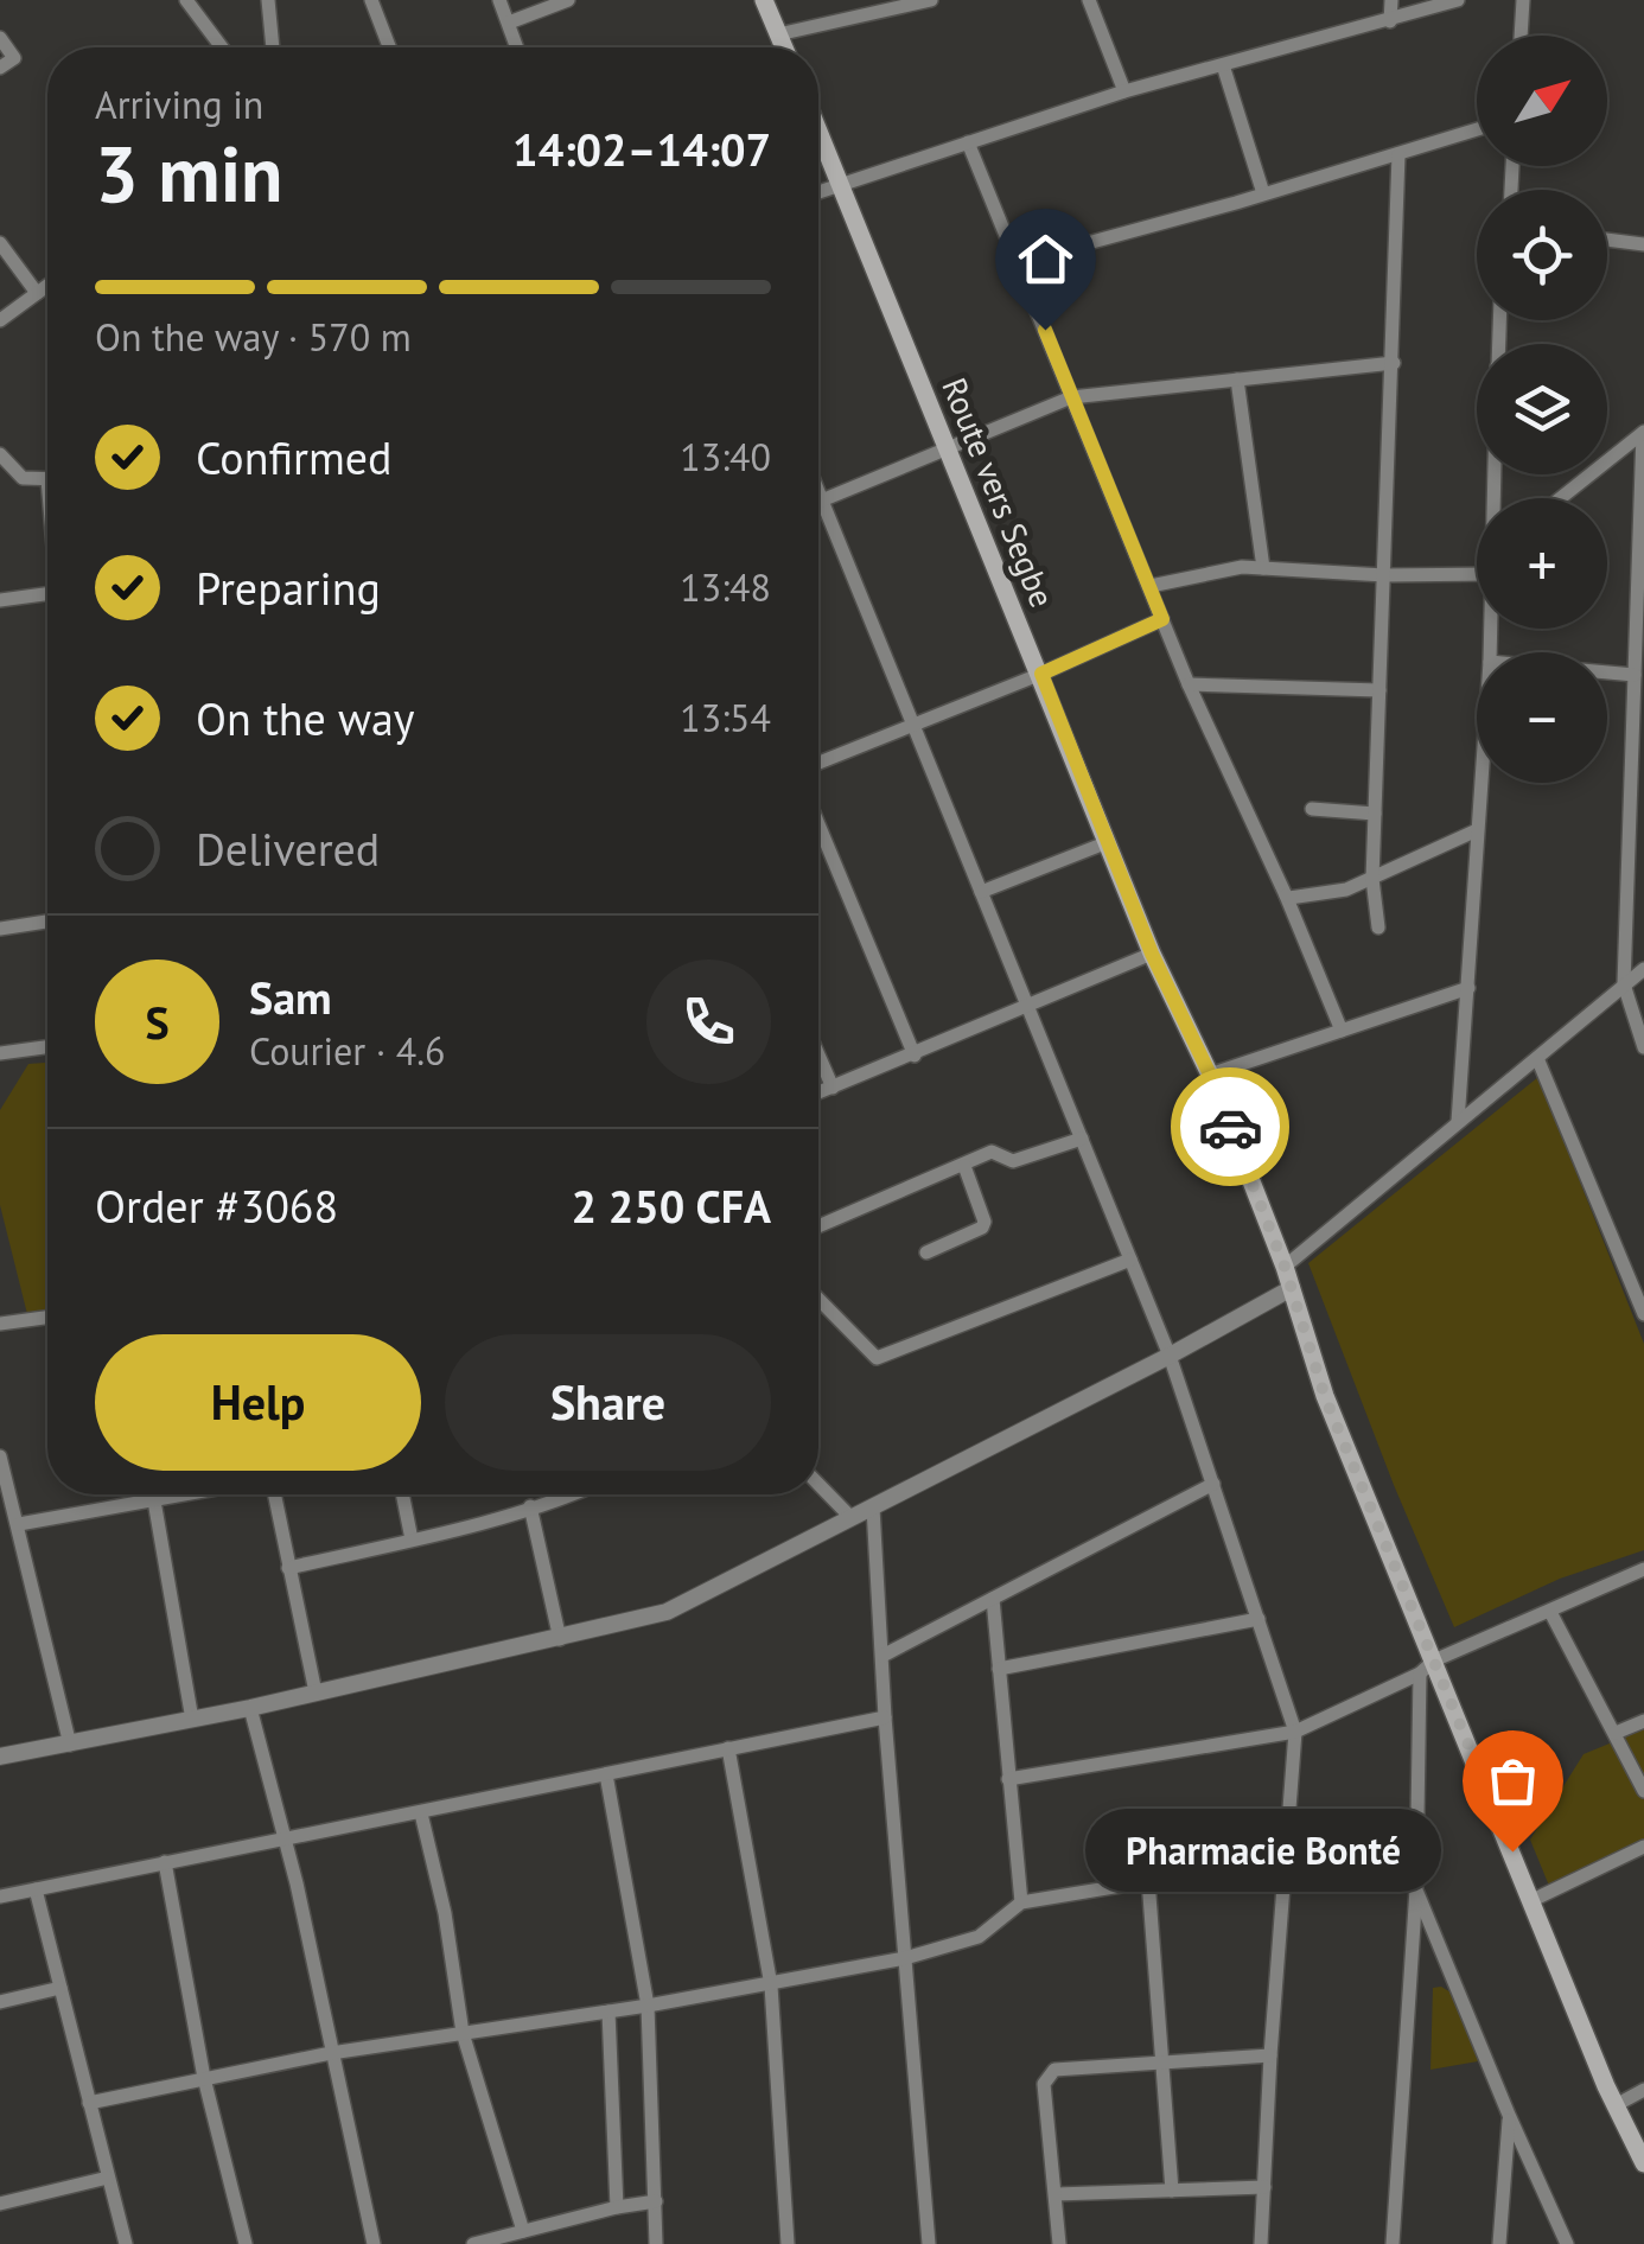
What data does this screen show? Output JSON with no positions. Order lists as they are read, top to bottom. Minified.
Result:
{"streets":{"main road":["Route vers Segbe"]},"places":["Pharmacie Bonté"],"north":"top right","page":{"map_buttons":["+","−"],"heading":["3 min","Arriving in","14:02–14:07"],"panel":["Sam","Courier · 4.6","Order #3068","2 250 CFA"],"bar":"On the way · 570 m","list":[["Confirmed","13:40"],["Preparing","13:48"],["On the way","13:54"],"Delivered"],"round":"S","buttons":["Help","Share"],"bubble":"Pharmacie Bonté"}}
